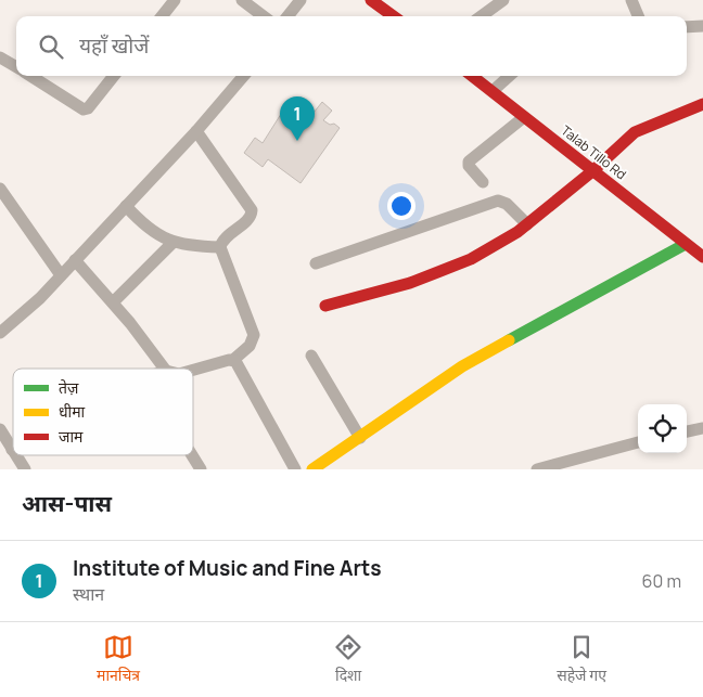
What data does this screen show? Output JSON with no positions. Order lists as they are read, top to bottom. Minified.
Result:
{"streets":{"street":["Talab Tillo Rd"]},"legend":["तेज़","धीमा","जाम"],"page":{"search":"यहाँ खोजें","pins":"1","heading":"आस-पास","list":[{"mark":"1","name":"Institute of Music and Fine Arts","note":"स्थान","value":"60 m"}],"nav":["मानचित्र","दिशा","सहेजे गए"]}}
